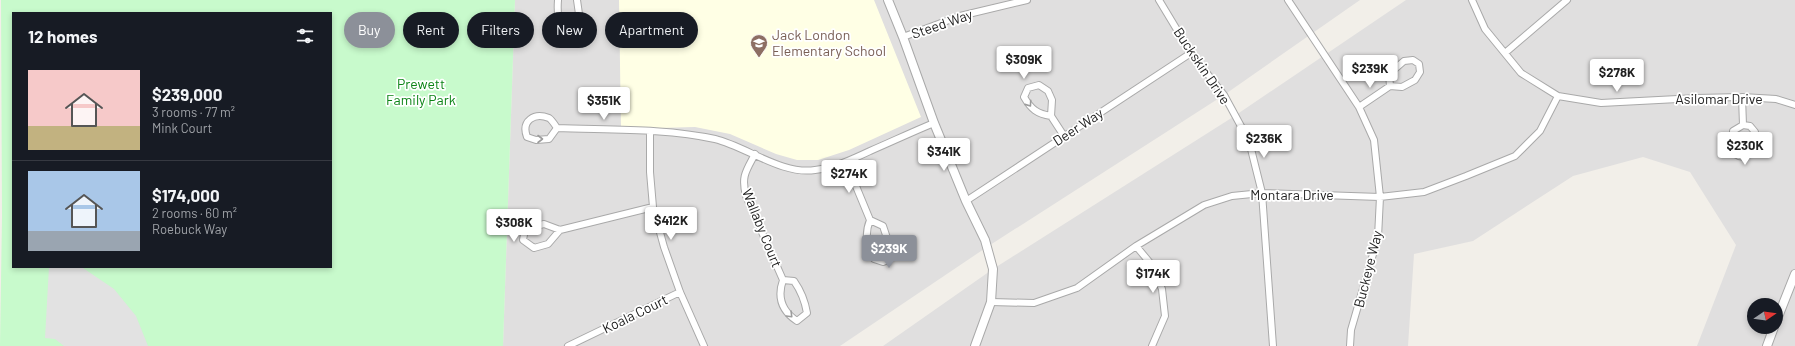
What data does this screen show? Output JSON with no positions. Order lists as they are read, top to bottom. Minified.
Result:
{"streets":{"street":["Steed Way","Buckskin Drive","Asilomar Drive","Deer Way","Montara Drive","Wallaby Court","Buckeye Way","Koala Court"]},"crossings":[["Buckskin Drive","Deer Way"],["Buckskin Drive","Montara Drive"],["Asilomar Drive","Montara Drive"],["Montara Drive","Buckeye Way"]],"parks":["Prewett Family Park"],"places":{"school or university":["Jack London Elementary School"]},"north":"right","page":{"chip":["Buy","Rent","Filters","New","Apartment"],"heading":"12 homes","price":["$309K","$239K","$278K","$351K","$236K","$230K","$341K","$274K","$412K","$308K","$239K","$174K"],"list":[{"name":"$239,000","note":"3 rooms · 77 m² · Mink Court"},{"name":"$174,000","note":"2 rooms · 60 m² · Roebuck Way"}]}}
